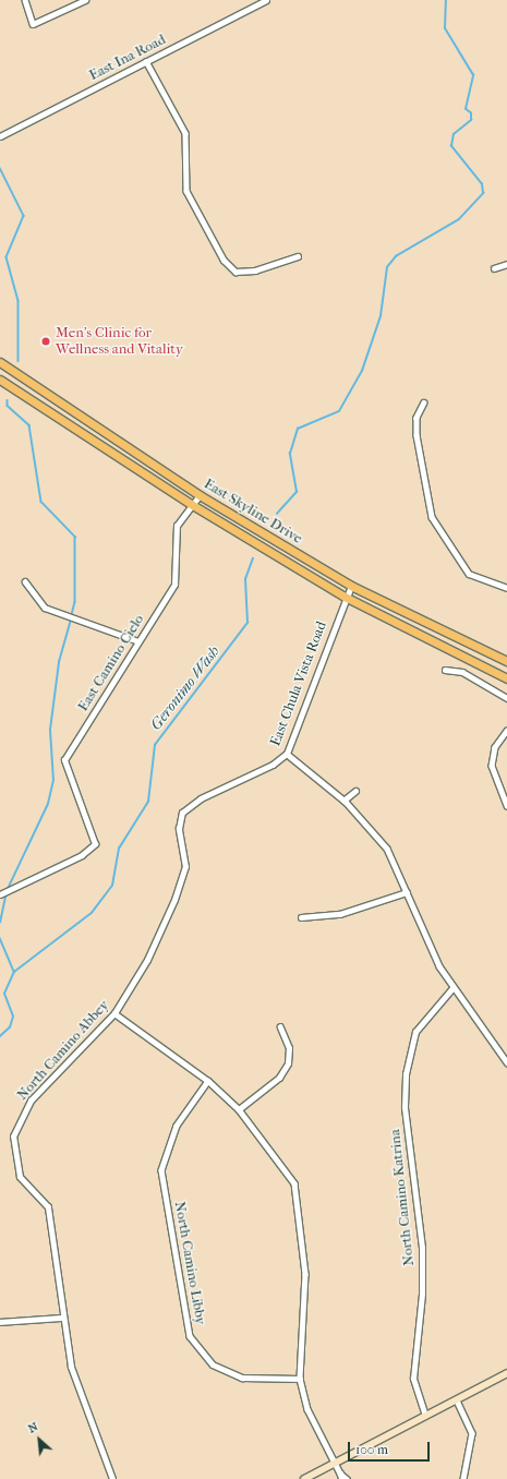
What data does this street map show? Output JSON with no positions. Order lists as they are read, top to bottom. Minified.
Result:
{"streets":{"main road":["East Skyline Drive"],"street":["East Ina Road","East Camino Cielo","East Chula Vista Road","North Camino Abbey","North Camino Katrina","North Camino Libby"]},"crossings":[["East Skyline Drive","East Camino Cielo"],["East Skyline Drive","East Chula Vista Road"],["East Chula Vista Road","North Camino Abbey"]],"water":["Geronimo Wash"],"places":["Men's Clinic for Wellness and Vitality"],"scale_bar":"100 m","north":"top left"}
